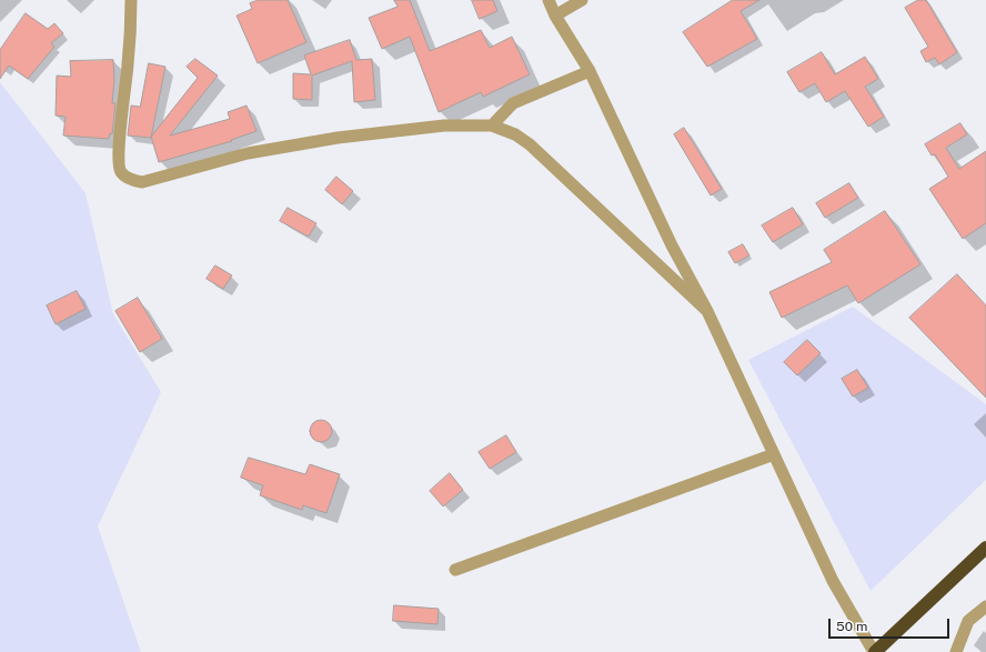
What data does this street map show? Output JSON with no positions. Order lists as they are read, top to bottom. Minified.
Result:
{"scale_bar":"50 m"}
